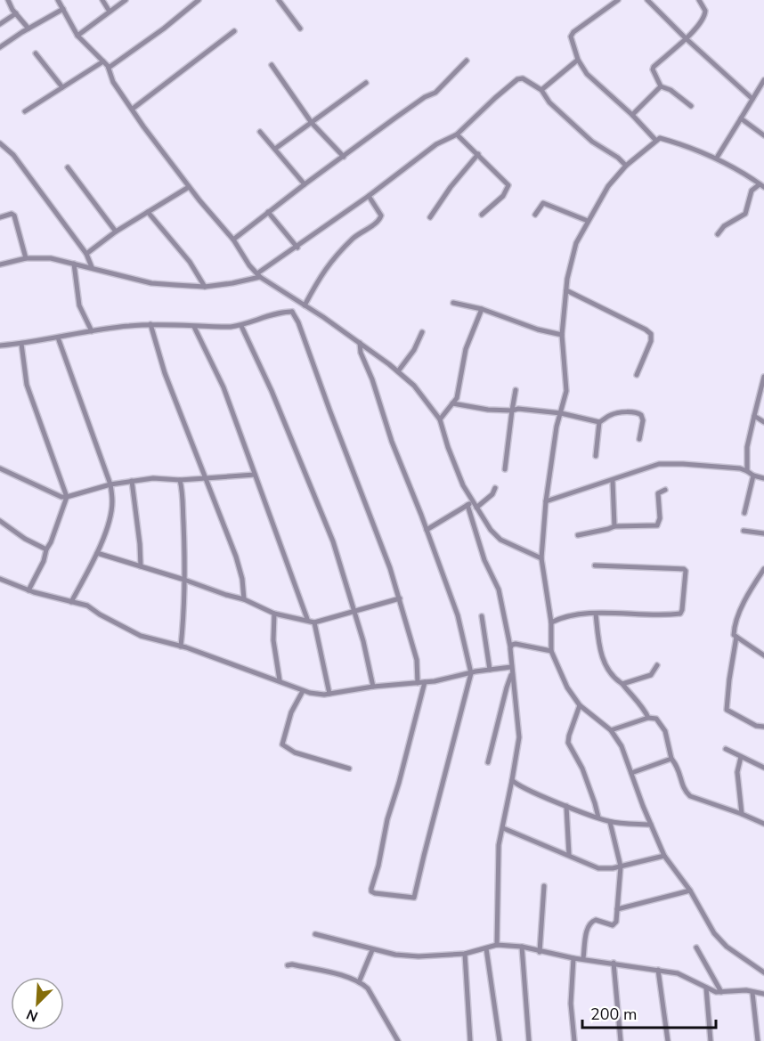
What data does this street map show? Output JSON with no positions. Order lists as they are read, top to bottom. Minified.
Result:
{"scale_bar":"200 m","north":"bottom left"}
